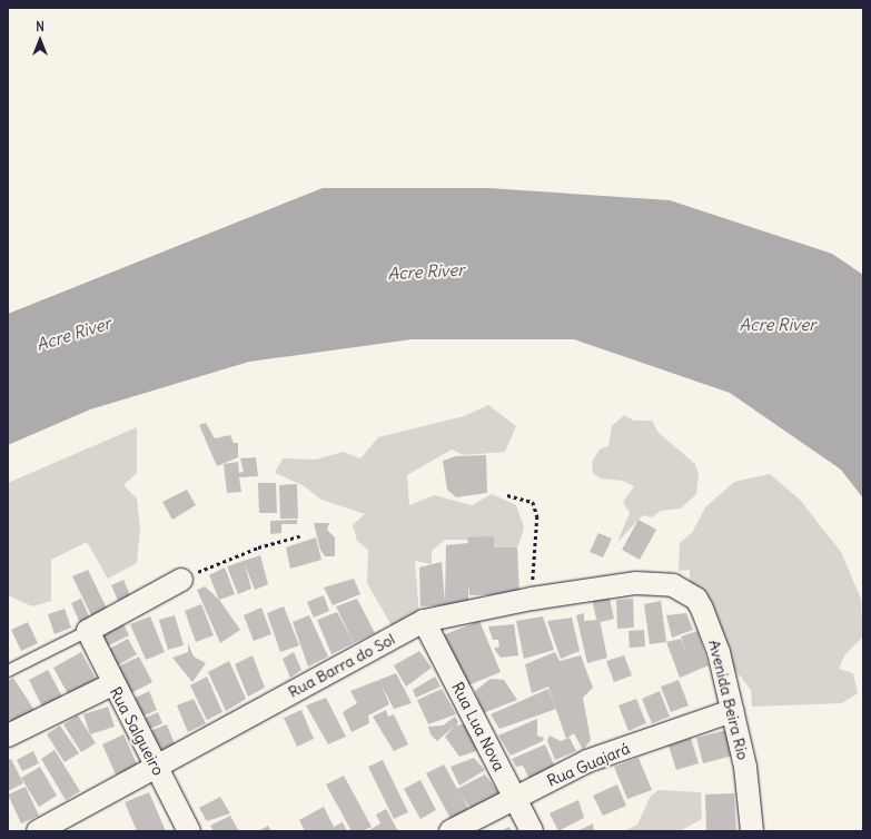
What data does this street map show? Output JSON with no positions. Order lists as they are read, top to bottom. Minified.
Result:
{"streets":{"street":["Rua Barra do Sol","Avenida Beira Rio","Rua Lua Nova","Rua Salgueiro","Rua Guajará"]},"crossings":[["Rua Barra do Sol","Avenida Beira Rio"],["Rua Barra do Sol","Rua Lua Nova"],["Rua Barra do Sol","Rua Salgueiro"],["Avenida Beira Rio","Rua Guajará"],["Rua Lua Nova","Rua Guajará"]],"water":["Acre River"],"north":"top"}
